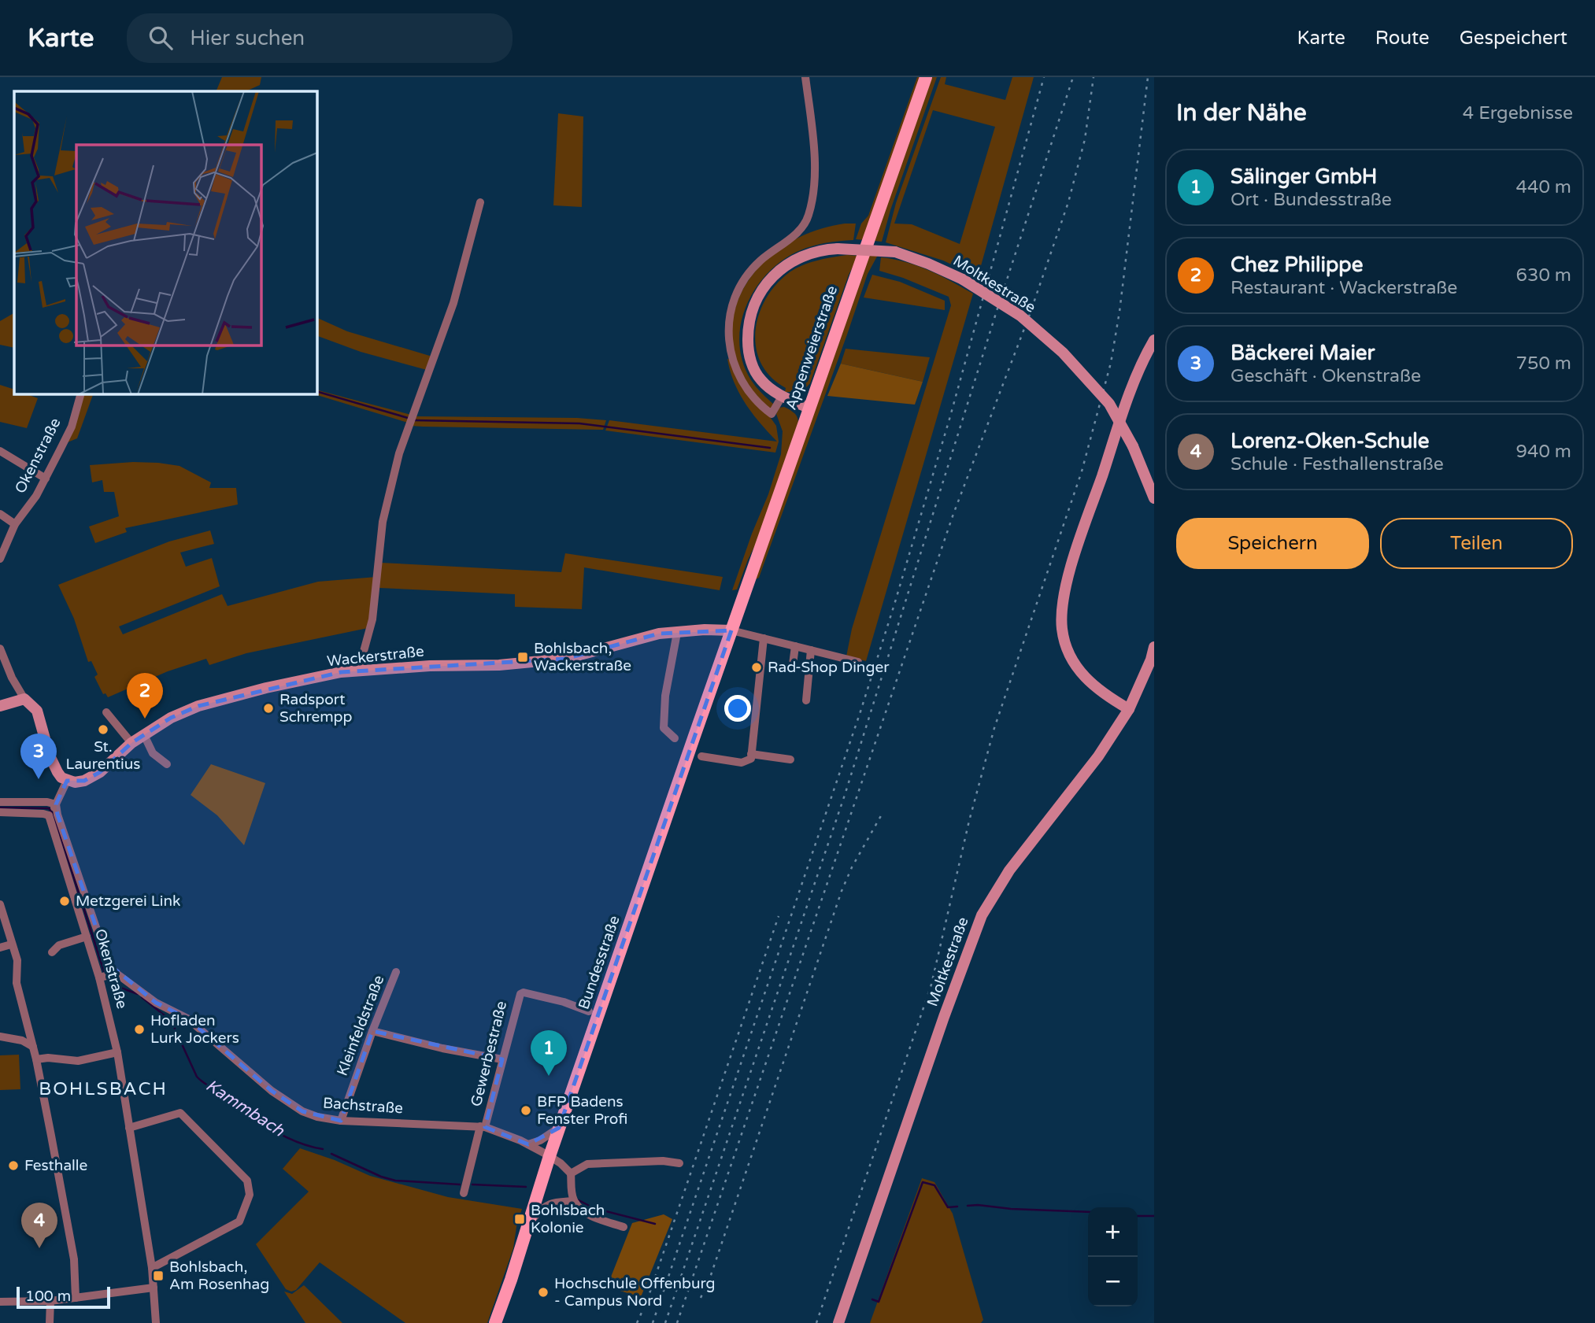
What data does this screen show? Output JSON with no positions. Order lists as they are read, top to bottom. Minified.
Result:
{"streets":{"main road":["Appenweierstraße","Bundesstraße"],"street":["Moltkestraße","Okenstraße","Wackerstraße","Kleinfeldstraße","Gewerbestraße","Bachstraße"]},"crossings":[["Moltkestraße","Appenweierstraße"],["Appenweierstraße","Wackerstraße"],["Appenweierstraße","Bundesstraße"],["Bundesstraße","Bachstraße"],["Kleinfeldstraße","Bachstraße"],["Gewerbestraße","Bachstraße"]],"districts":["BOHLSBACH"],"water":["Kammbach"],"places":{"transit":["Bohlsbach, Wackerstraße","Bohlsbach Kolonie","Bohlsbach, Am Rosenhag"],"other":["Rad-Shop Dinger","Radsport Schrempp","St. Laurentius","Metzgerei Link","Hofladen Lurk Jockers","BFP Badens Fenster Profi","Festhalle","Hochschule Offenburg - Campus Nord"]},"scale_bar":"100 m","page":{"header":"Karte","search":"Hier suchen","nav":["Karte","Route","Gespeichert"],"heading":["In der Nähe","4 Ergebnisse"],"list":[{"mark":"1","name":"Sälinger GmbH","note":"Ort · Bundesstraße","value":"440 m"},{"mark":"2","name":"Chez Philippe","note":"Restaurant · Wackerstraße","value":"630 m"},{"mark":"3","name":"Bäckerei Maier","note":"Geschäft · Okenstraße","value":"750 m"},{"mark":"4","name":"Lorenz-Oken-Schule","note":"Schule · Festhallenstraße","value":"940 m"}],"buttons":["Speichern","Teilen"],"pins":["2","3","1","4"],"map_buttons":["+","−"],"scale":"100 m"}}
